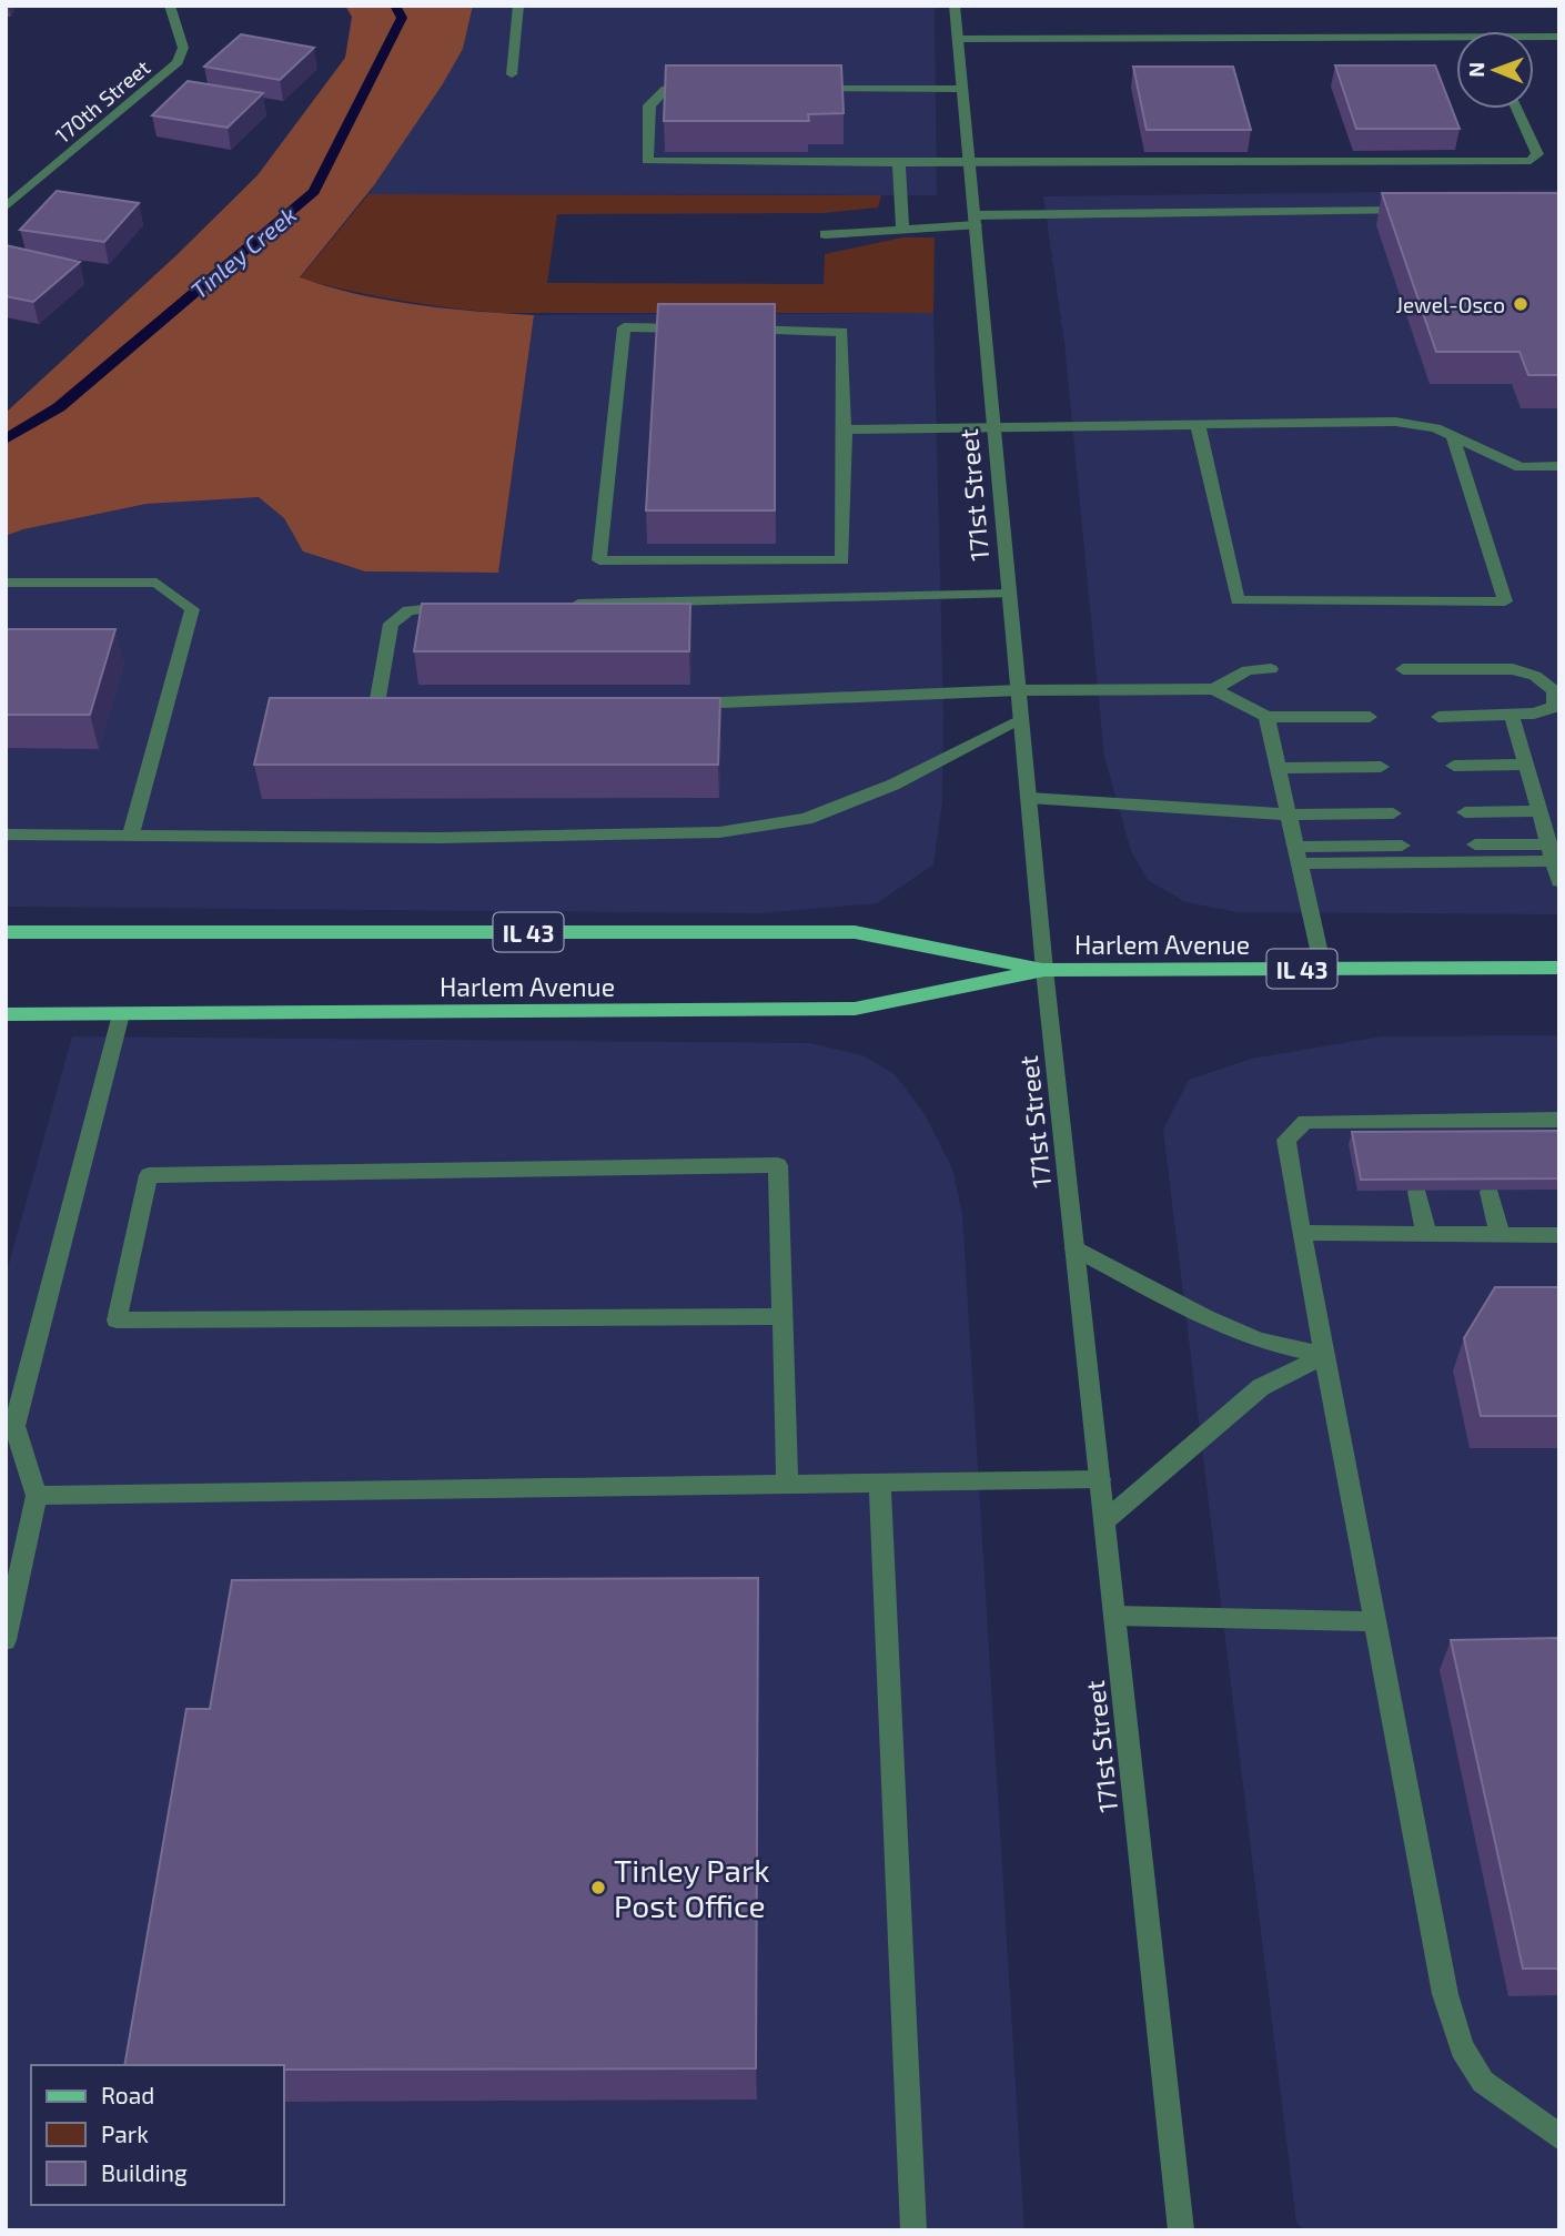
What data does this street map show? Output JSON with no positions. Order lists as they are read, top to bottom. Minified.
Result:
{"streets":{"main road":["IL 43","Harlem Avenue"],"street":["170th Street","171st Street"]},"crossings":[["171st Street","Harlem Avenue"]],"water":["Tinley Creek"],"places":["Jewel-Osco","Tinley Park Post Office"],"legend":["Road","Park","Building"],"north":"left"}
